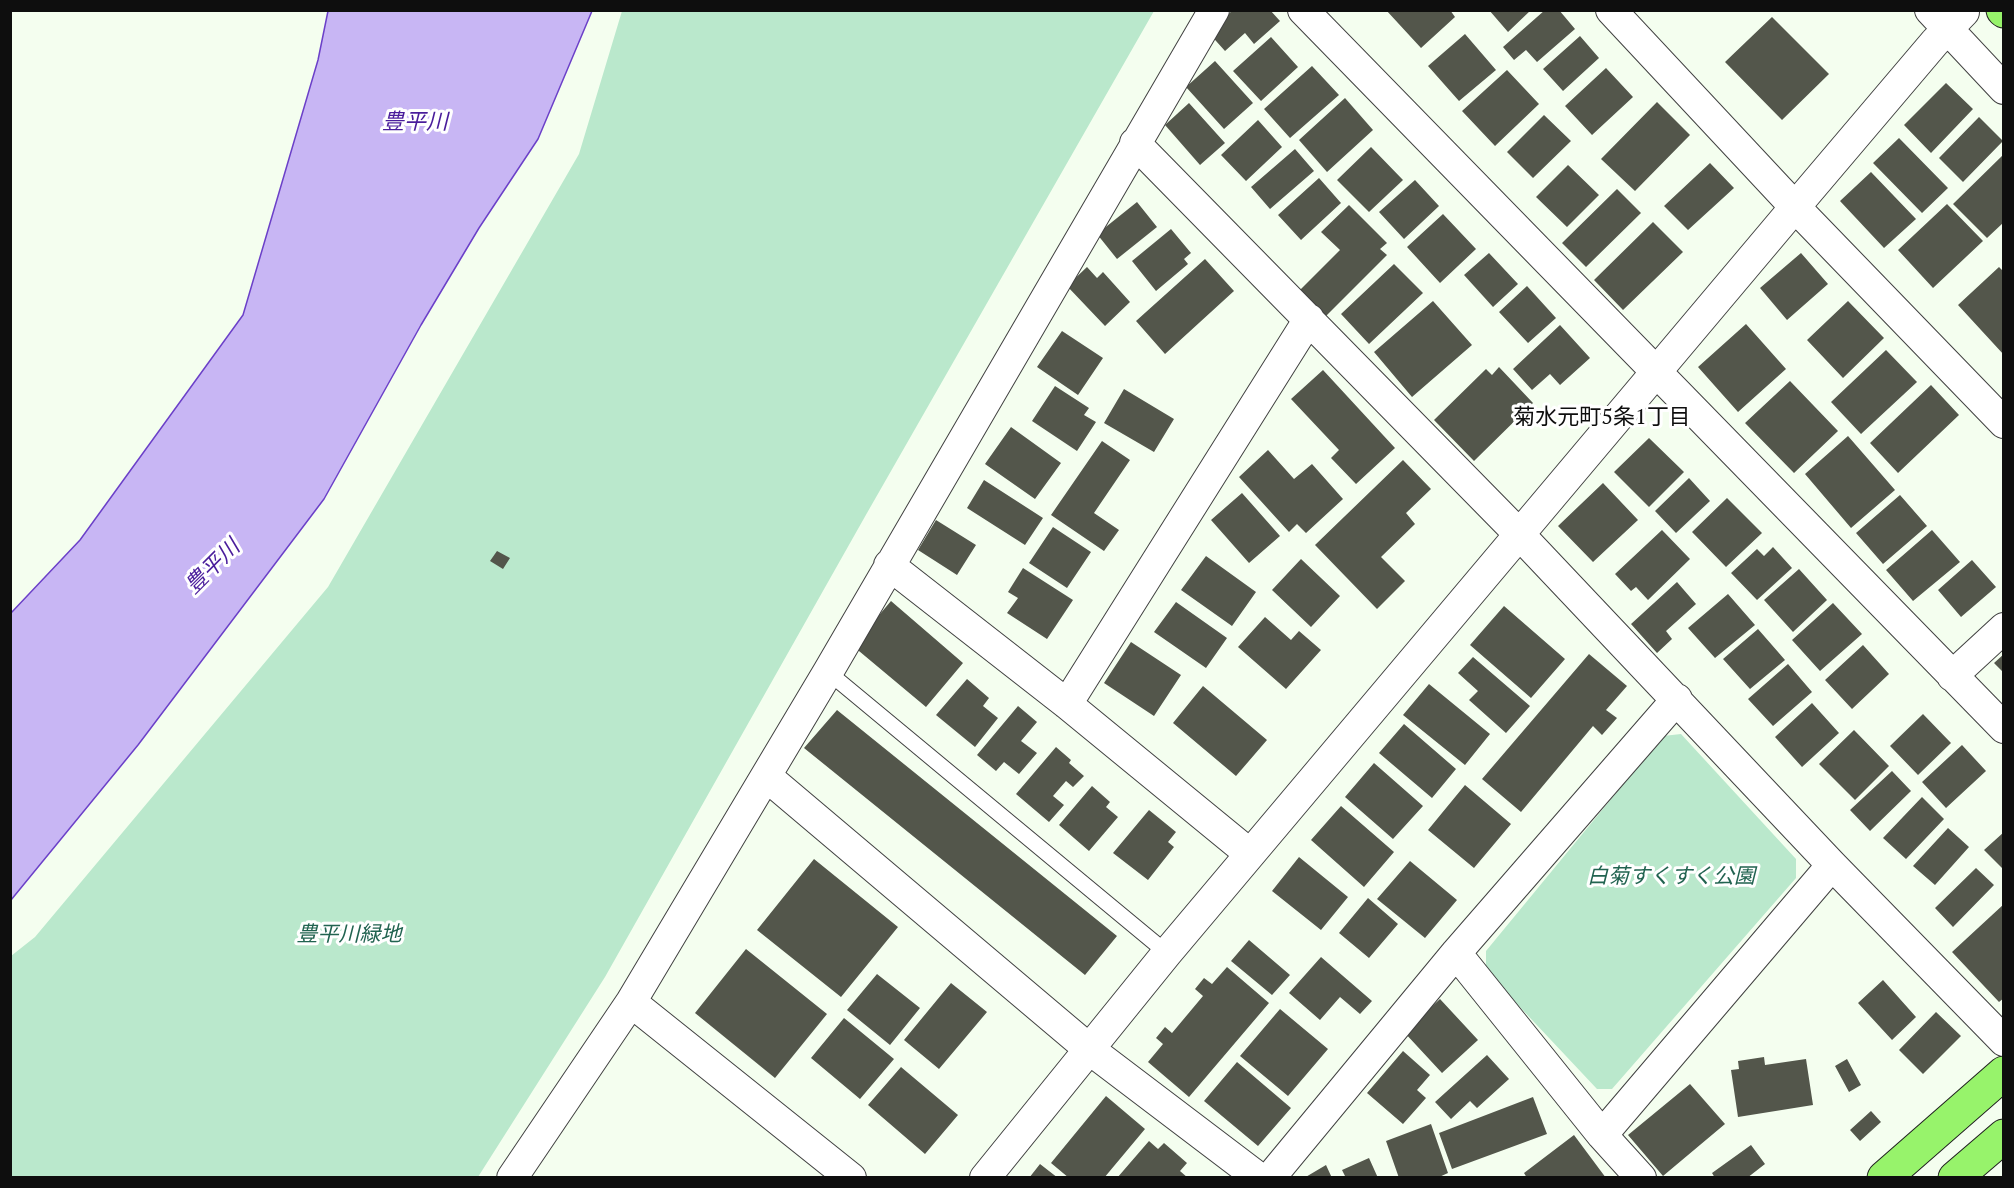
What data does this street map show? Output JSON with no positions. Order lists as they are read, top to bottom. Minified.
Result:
{"districts":["菊水元町5条1丁目"],"water":["豊平川"],"parks":["白菊すくすく公園","豊平川緑地"]}
